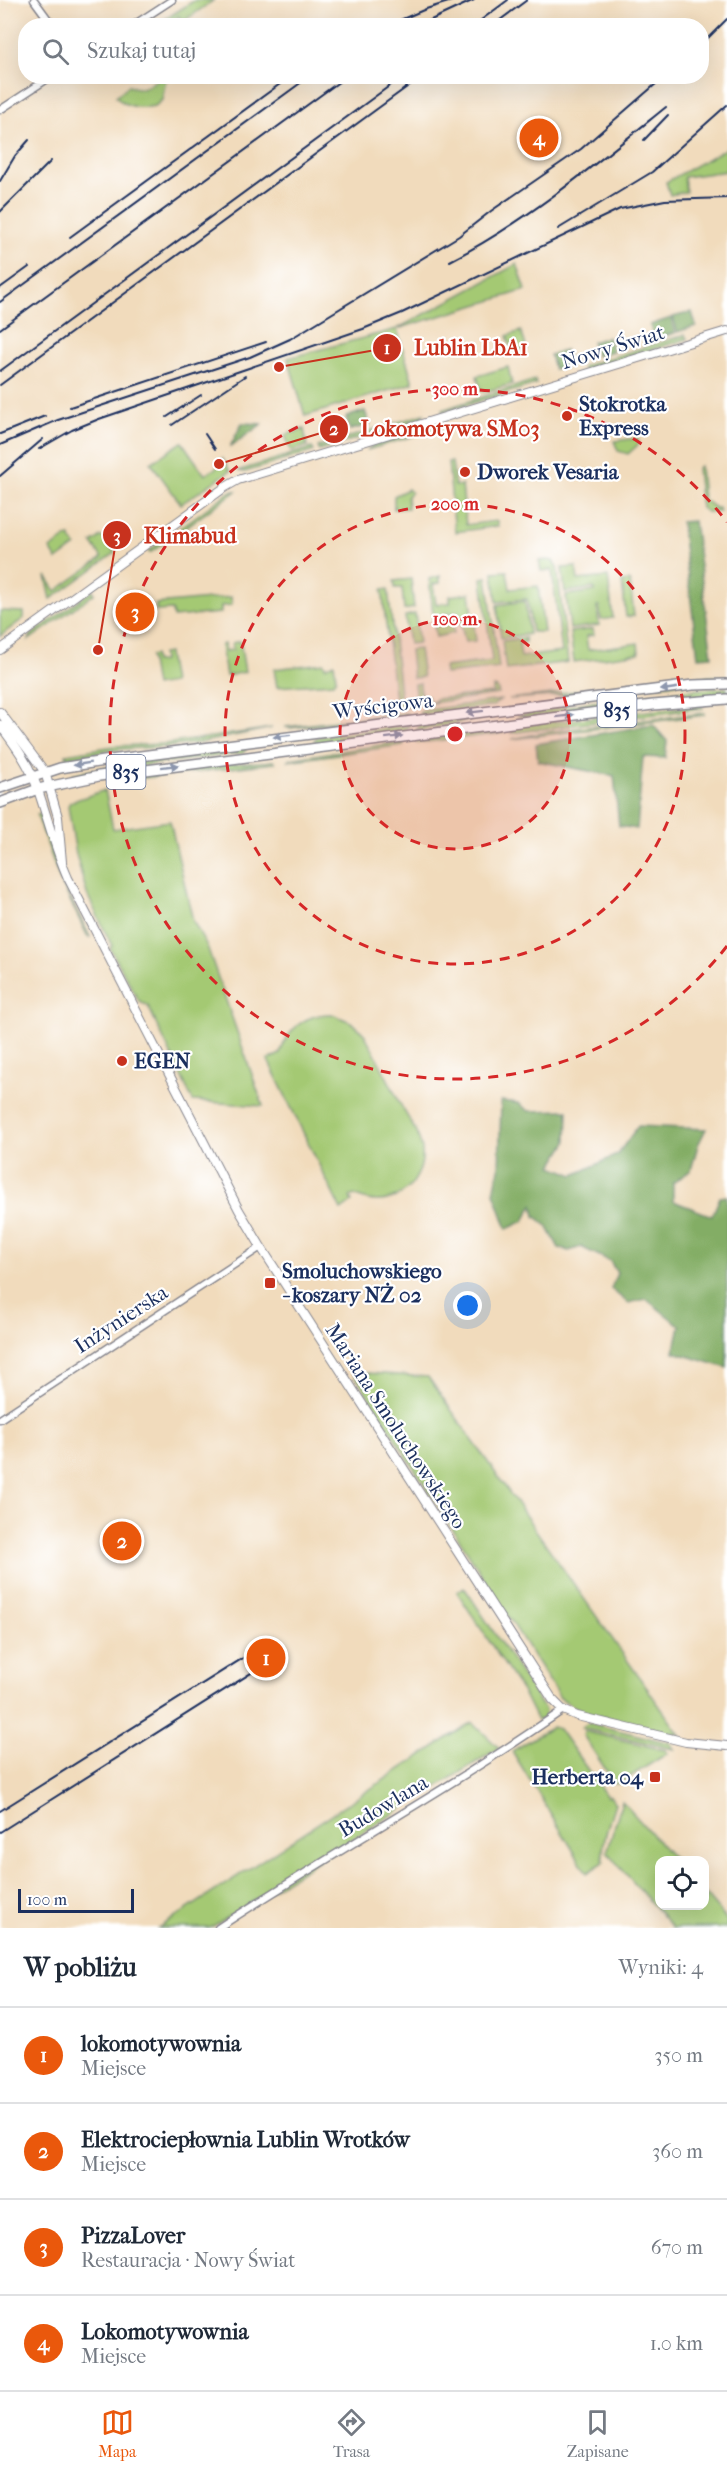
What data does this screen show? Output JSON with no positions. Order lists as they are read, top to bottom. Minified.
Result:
{"streets":{"main road":["Wyścigowa","835"],"street":["Nowy Świat","Inżynierska","Mariana Smoluchowskiego","Budowlana"]},"crossings":[["Wyścigowa","835"],["Wyścigowa","Mariana Smoluchowskiego"],["835","Mariana Smoluchowskiego"],["Inżynierska","Mariana Smoluchowskiego"],["Mariana Smoluchowskiego","Budowlana"]],"places":{"other":["Lublin LbA1","Stokrotka Express","Lokomotywa SM03","Dworek Vesaria","Klimabud","EGEN"],"transit":["Smoluchowskiego - koszary NŻ 02","Herberta 04"]},"scale_bar":"100 m","page":{"search":"Szukaj tutaj","pins":["4","3","2","1"],"scale":"100 m","heading":["W pobliżu","Wyniki: 4"],"list":[{"mark":"1","name":"lokomotywownia","note":"Miejsce","value":"350 m"},{"mark":"2","name":"Elektrociepłownia Lublin Wrotków","note":"Miejsce","value":"360 m"},{"mark":"3","name":"PizzaLover","note":"Restauracja · Nowy Świat","value":"670 m"},{"mark":"4","name":"Lokomotywownia","note":"Miejsce","value":"1.0 km"}],"nav":["Mapa","Trasa","Zapisane"]},"rings":["300 m","200 m","100 m"]}
